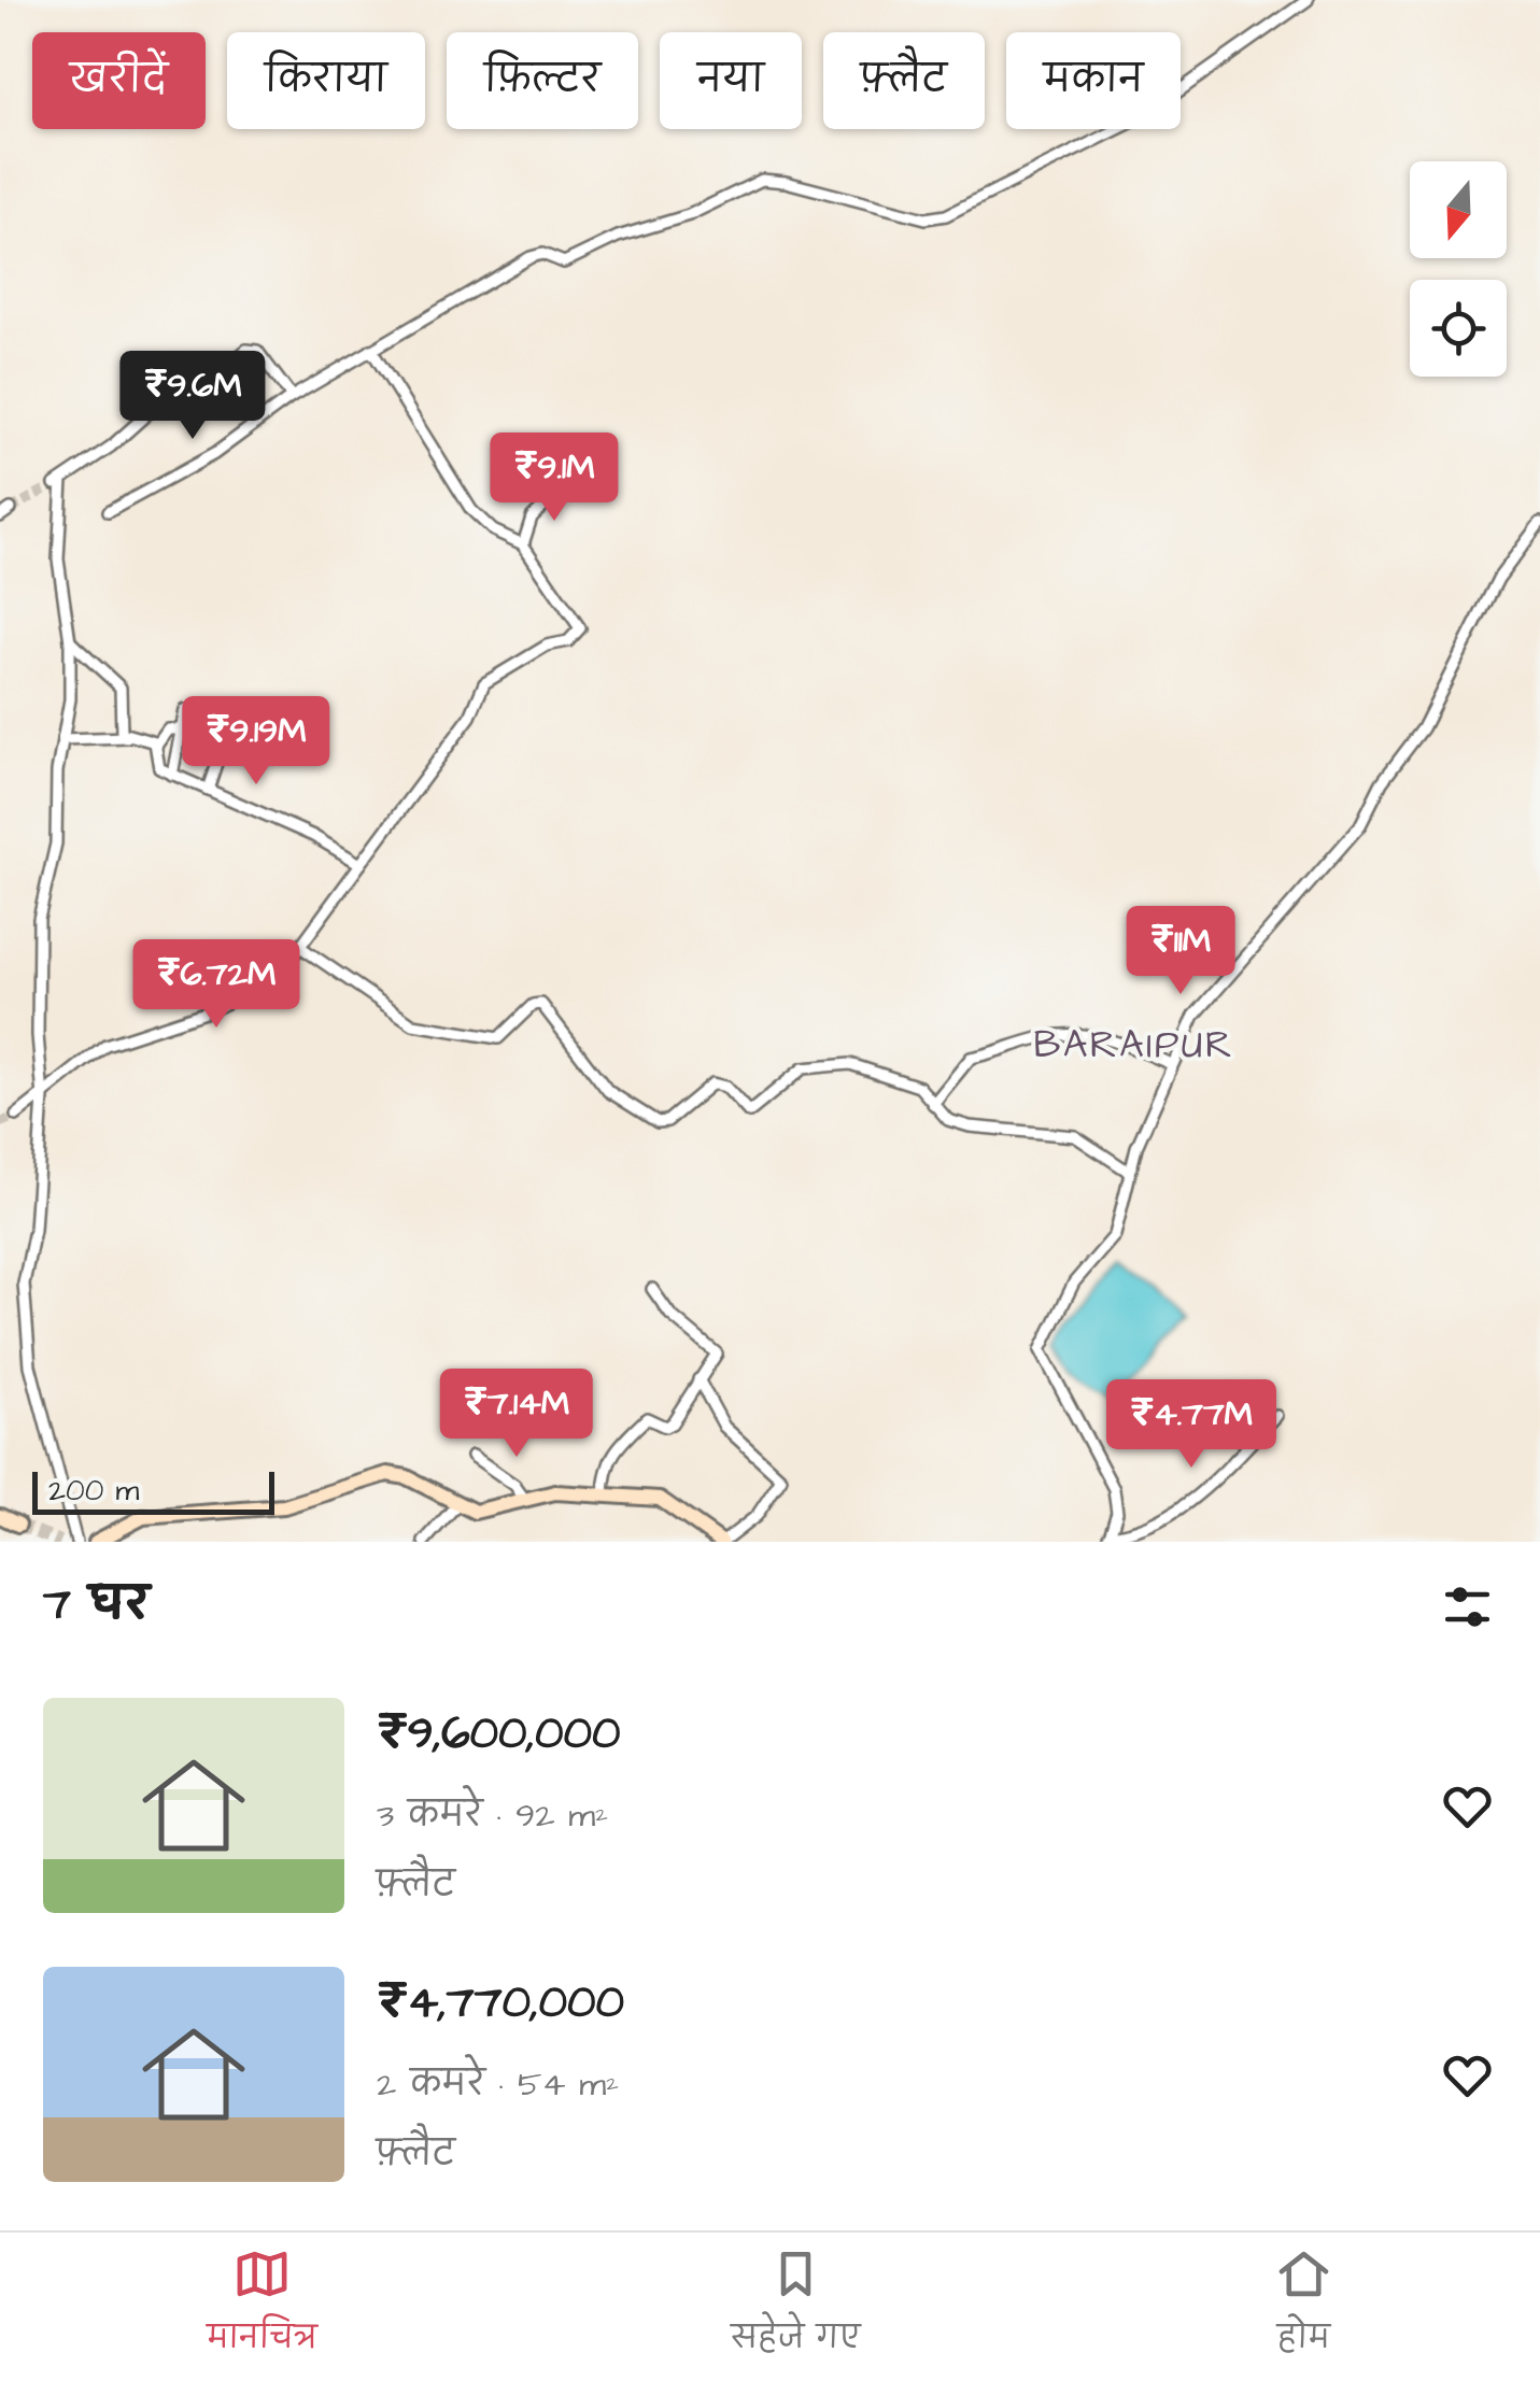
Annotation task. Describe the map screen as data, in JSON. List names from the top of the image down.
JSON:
{
  "districts": ["BARAIPUR"],
  "scale_bar": "200 m",
  "north": "bottom",
  "page": {
    "chip": [
      "खरीदें",
      "किराया",
      "फ़िल्टर",
      "नया",
      "फ़्लैट",
      "मकान"
    ],
    "price": [
      "₹9.6M",
      "₹9.1M",
      "₹9.19M",
      "₹11M",
      "₹6.72M",
      "₹7.14M",
      "₹4.77M"
    ],
    "scale": "200 m",
    "heading": "7 घर",
    "list": [
      {
        "name": "₹9,600,000",
        "note": "3 कमरे · 92 m² · फ़्लैट"
      },
      {
        "name": "₹4,770,000",
        "note": "2 कमरे · 54 m² · फ़्लैट"
      }
    ],
    "tabs": ["मानचित्र", "सहेजे गए", "होम"]
  }
}
